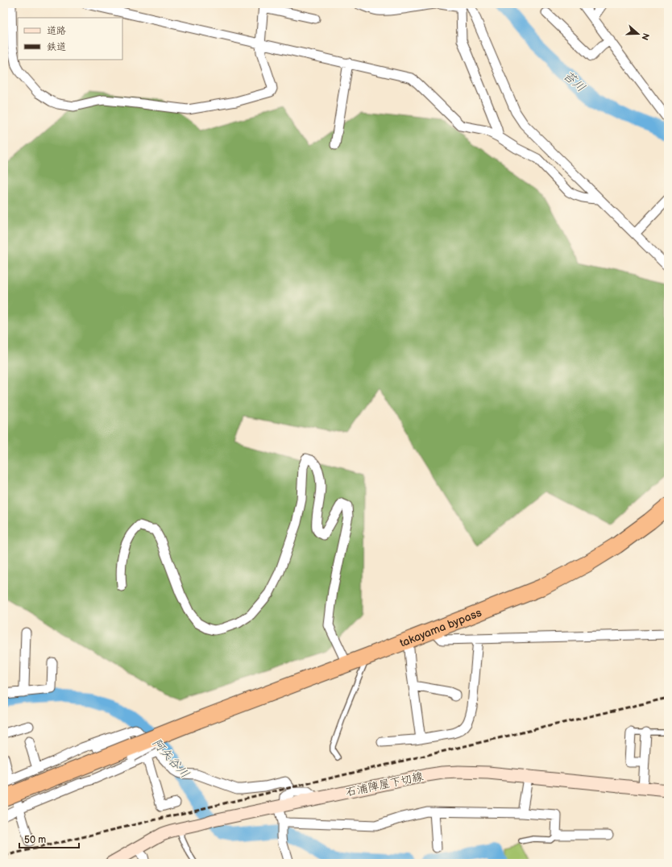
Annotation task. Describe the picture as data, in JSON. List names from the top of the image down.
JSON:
{
  "streets": {
    "highway": ["takayama bypass"],
    "main road": ["石浦陣屋下切線"]
  },
  "water": ["苔川", "阿矢谷川"],
  "legend": ["道路", "鉄道"],
  "scale_bar": "50 m",
  "north": "right"
}
